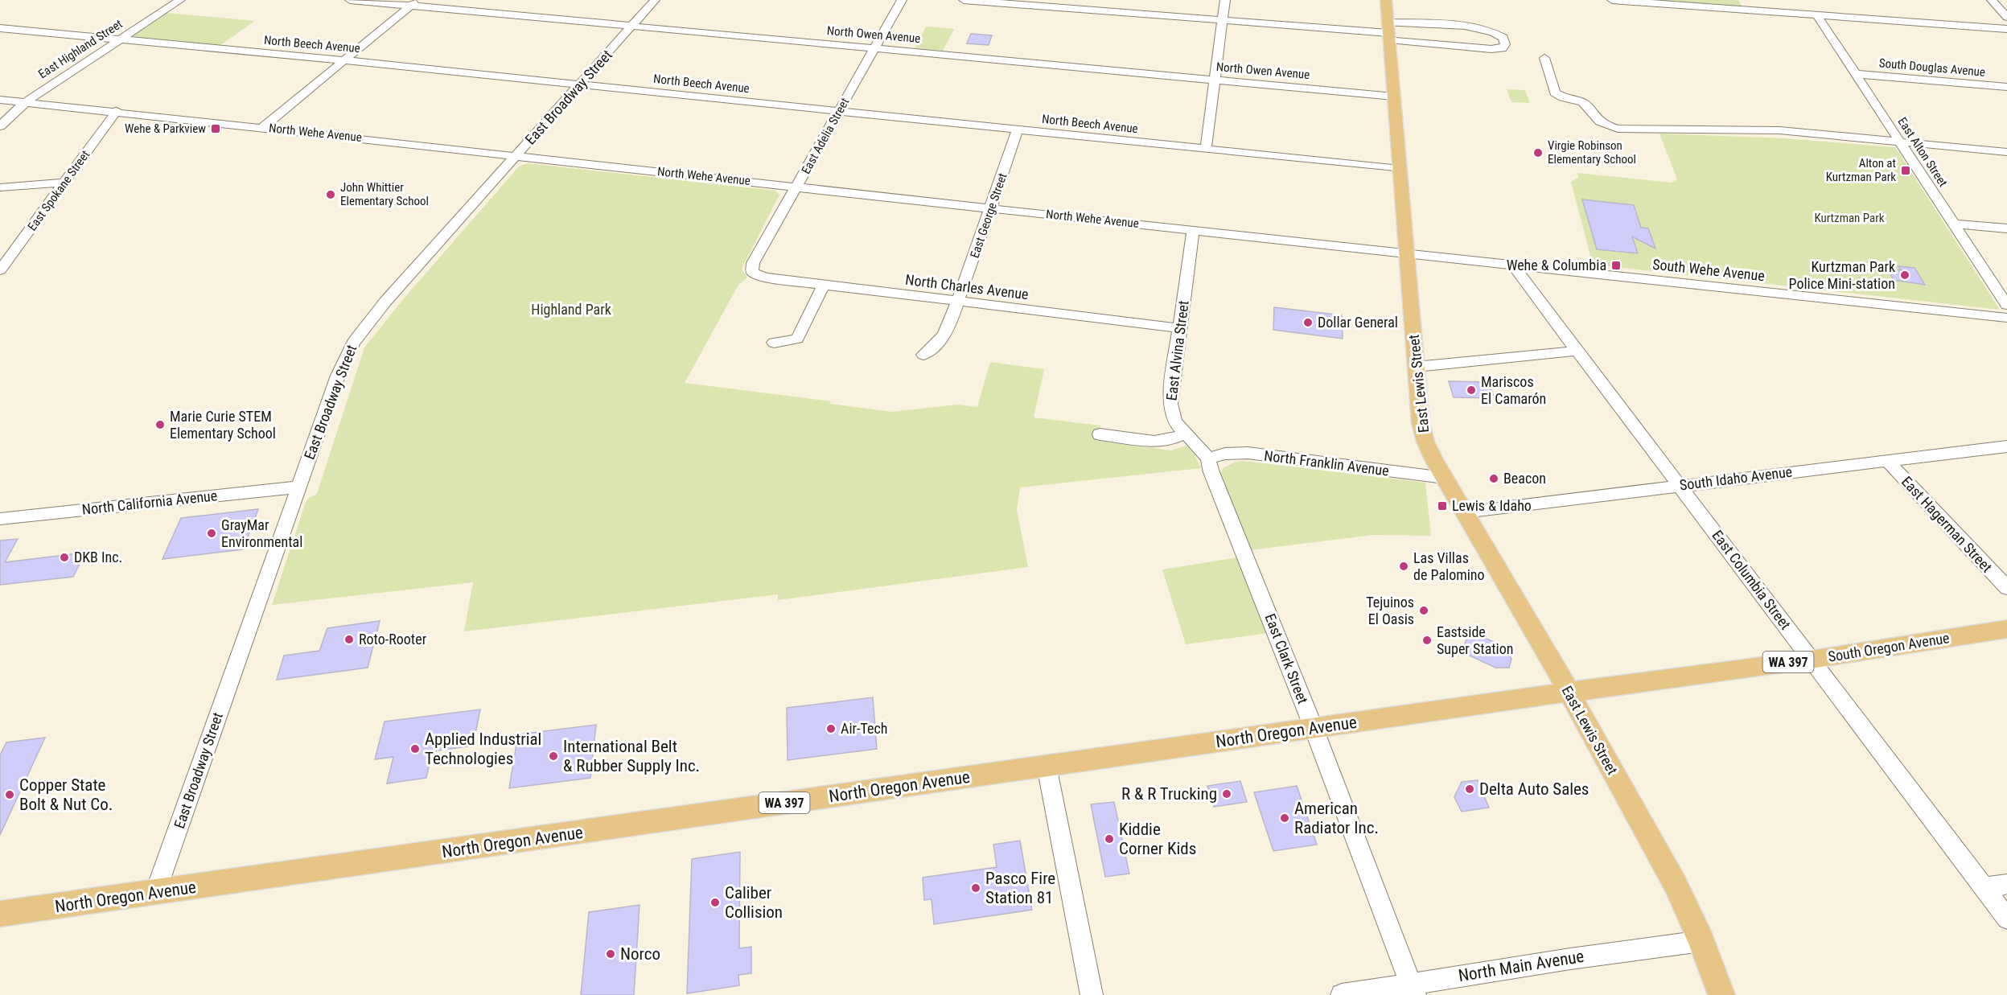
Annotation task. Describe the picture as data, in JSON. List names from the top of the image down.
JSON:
{
  "streets": {
    "main road": [
      "East Lewis Street",
      "South Oregon Avenue",
      "WA 397",
      "North Oregon Avenue"
    ],
    "street": [
      "North Owen Avenue",
      "North Beech Avenue",
      "East Highland Street",
      "South Douglas Avenue",
      "East Broadway Street",
      "North Wehe Avenue",
      "East Adelia Street",
      "East Alton Street",
      "East Spokane Street",
      "East George Street",
      "South Wehe Avenue",
      "North Charles Avenue",
      "East Alvina Street",
      "North Franklin Avenue",
      "South Idaho Avenue",
      "North California Avenue",
      "East Hagerman Street",
      "East Columbia Street",
      "East Clark Street",
      "North Main Avenue"
    ]
  },
  "crossings": [
    ["North Owen Avenue", "East Broadway Street"],
    ["North Owen Avenue", "East Adelia Street"],
    ["North Owen Avenue", "East Lewis Street"],
    ["North Beech Avenue", "East Highland Street"],
    ["North Beech Avenue", "East Broadway Street"],
    ["North Beech Avenue", "East Adelia Street"],
    ["North Beech Avenue", "East George Street"],
    ["North Beech Avenue", "East Lewis Street"],
    ["East Highland Street", "North Wehe Avenue"],
    ["South Douglas Avenue", "East Alton Street"],
    ["East Broadway Street", "North Wehe Avenue"],
    ["East Broadway Street", "North California Avenue"],
    ["East Broadway Street", "North Oregon Avenue"],
    ["North Wehe Avenue", "East Adelia Street"],
    ["North Wehe Avenue", "East Spokane Street"],
    ["North Wehe Avenue", "East George Street"],
    ["North Wehe Avenue", "South Wehe Avenue"],
    ["North Wehe Avenue", "East Alvina Street"],
    ["North Wehe Avenue", "East Lewis Street"],
    ["East Adelia Street", "North Charles Avenue"],
    ["East George Street", "North Charles Avenue"],
    ["South Wehe Avenue", "East Lewis Street"],
    ["South Wehe Avenue", "East Columbia Street"],
    ["North Charles Avenue", "East Alvina Street"],
    ["East Alvina Street", "North Franklin Avenue"],
    ["East Alvina Street", "East Clark Street"],
    ["East Lewis Street", "North Franklin Avenue"],
    ["East Lewis Street", "South Idaho Avenue"],
    ["East Lewis Street", "South Oregon Avenue"],
    ["East Lewis Street", "North Oregon Avenue"],
    ["East Lewis Street", "North Main Avenue"],
    ["North Franklin Avenue", "East Clark Street"],
    ["South Idaho Avenue", "East Hagerman Street"],
    ["South Idaho Avenue", "East Columbia Street"],
    ["East Columbia Street", "South Oregon Avenue"],
    ["South Oregon Avenue", "North Oregon Avenue"],
    ["East Clark Street", "North Oregon Avenue"],
    ["East Clark Street", "North Main Avenue"]
  ],
  "parks": ["Kurtzman Park", "Highland Park"],
  "places": {
    "transit": [
      "Wehe & Parkview",
      "Alton at Kurtzman Park",
      "Wehe & Columbia",
      "Lewis & Idaho"
    ],
    "other": [
      "Virgie Robinson Elementary School",
      "John Whittier Elementary School",
      "Kurtzman Park Police Mini-station",
      "Dollar General",
      "Mariscos El Camarón",
      "Marie Curie STEM Elementary School",
      "Beacon",
      "GrayMar Environmental",
      "DKB Inc.",
      "Las Villas de Palomino",
      "Tejuinos El Oasis",
      "Roto-Rooter",
      "Eastside Super Station",
      "Air-Tech",
      "Applied Industrial Technologies",
      "International Belt & Rubber Supply Inc.",
      "Delta Auto Sales",
      "R & R Trucking",
      "Copper State Bolt & Nut Co.",
      "American Radiator Inc.",
      "Kiddie Corner Kids",
      "Pasco Fire Station 81",
      "Caliber Collision",
      "Norco"
    ]
  }
}
